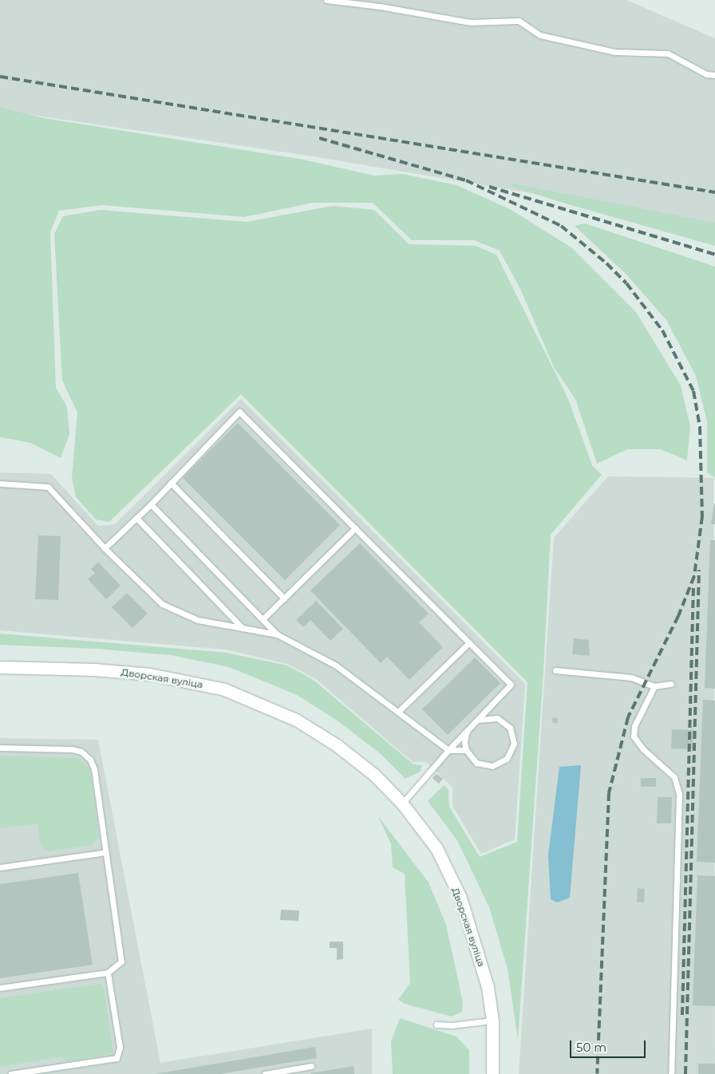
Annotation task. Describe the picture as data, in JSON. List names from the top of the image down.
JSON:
{
  "streets": {
    "street": ["Дворская вуліца"]
  },
  "scale_bar": "50 m"
}
